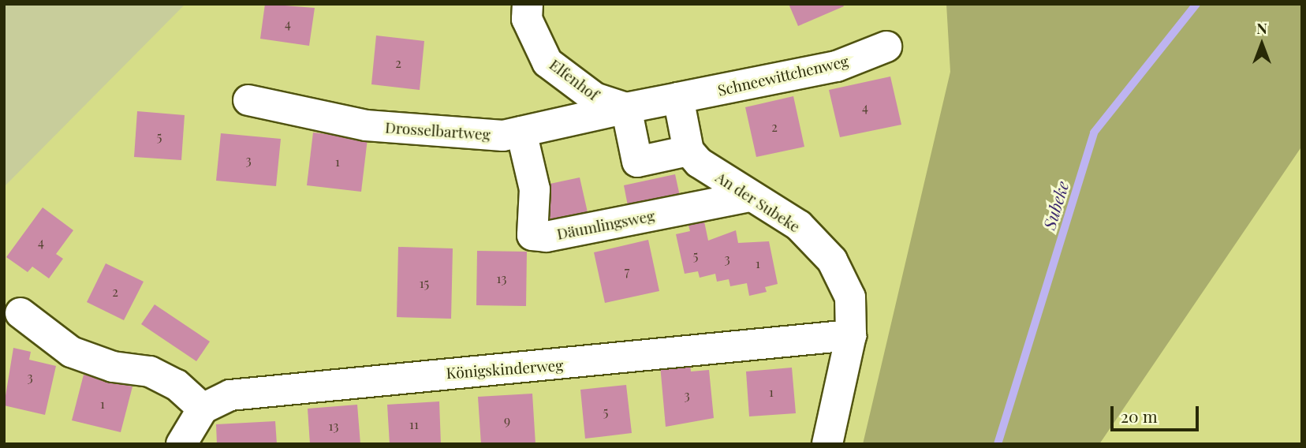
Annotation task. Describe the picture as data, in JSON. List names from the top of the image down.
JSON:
{
  "streets": {
    "street": [
      "Schneewittchenweg",
      "Elfenhof",
      "Drosselbartweg",
      "An der Subeke",
      "Däumlingsweg",
      "Königskinderweg"
    ]
  },
  "crossings": [
    ["Elfenhof", "Drosselbartweg"],
    ["Drosselbartweg", "Däumlingsweg"],
    ["An der Subeke", "Däumlingsweg"],
    ["An der Subeke", "Königskinderweg"]
  ],
  "water": ["Subeke"],
  "house_numbers": [
    "4",
    "2",
    "4",
    "2",
    "5",
    "3",
    "1",
    "4",
    "5",
    "3",
    "1",
    "7",
    "13",
    "15",
    "2",
    "3",
    "1",
    "3",
    "1",
    "5",
    "9",
    "11",
    "13"
  ],
  "scale_bar": "20 m",
  "north": "top"
}
